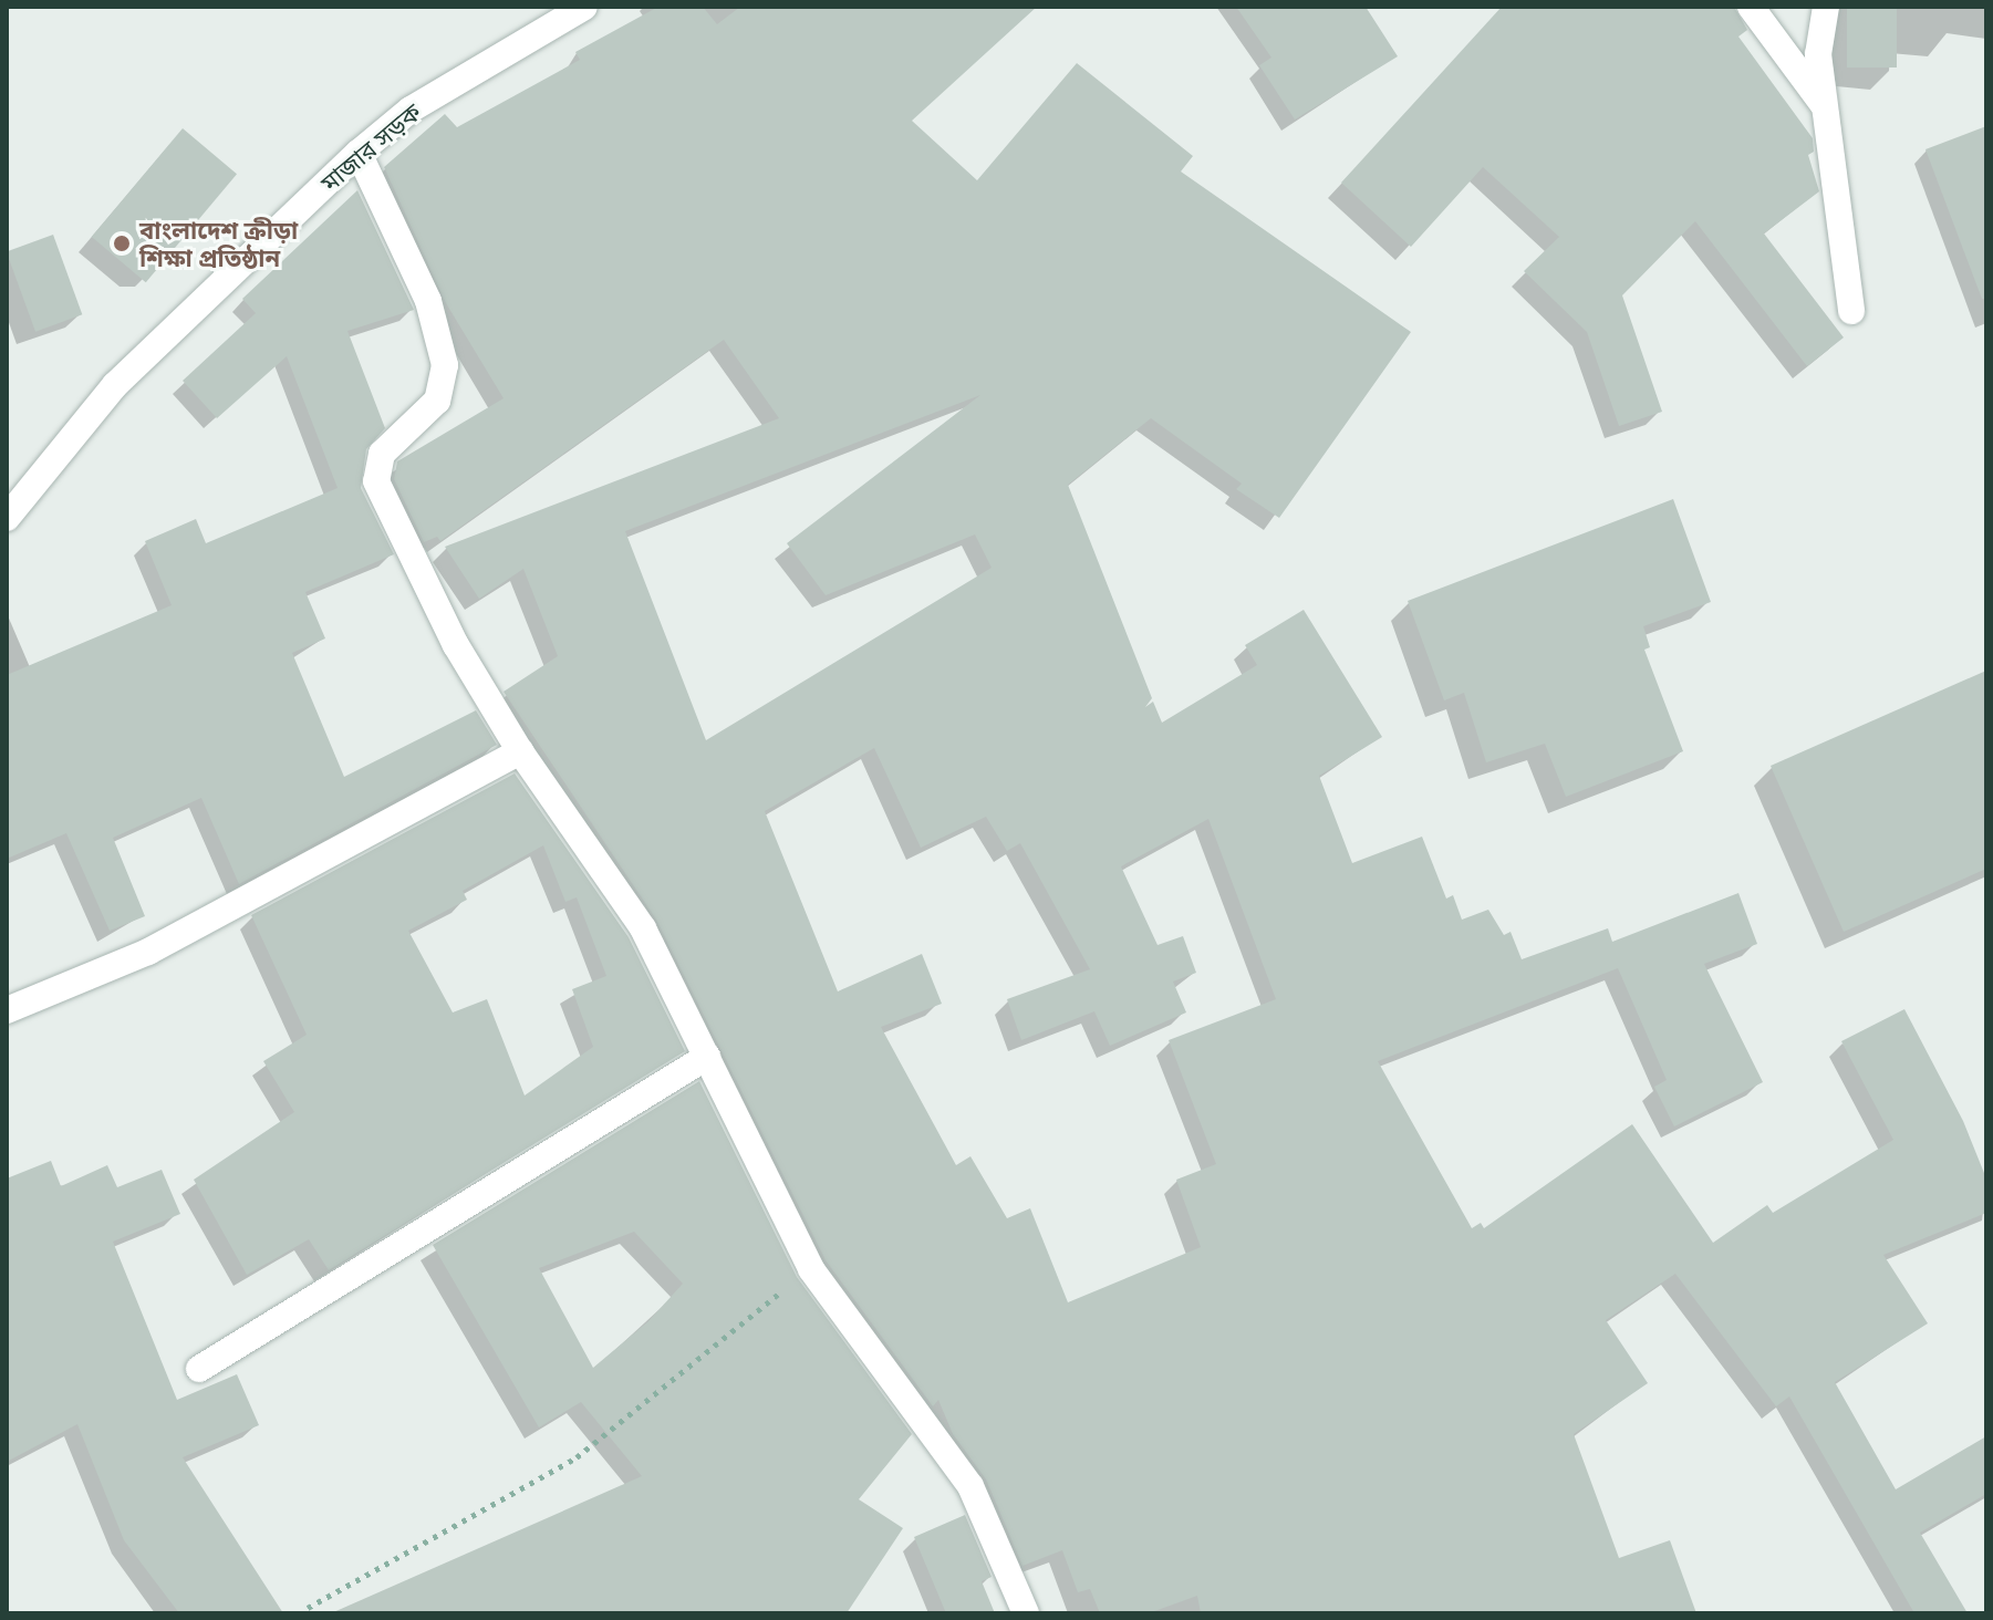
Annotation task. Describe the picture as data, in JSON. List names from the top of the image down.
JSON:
{
  "streets": {
    "street": ["মাজার সড়ক"]
  },
  "places": ["বাংলাদেশ ক্রীড়া শিক্ষা প্রতিষ্ঠান"]
}
